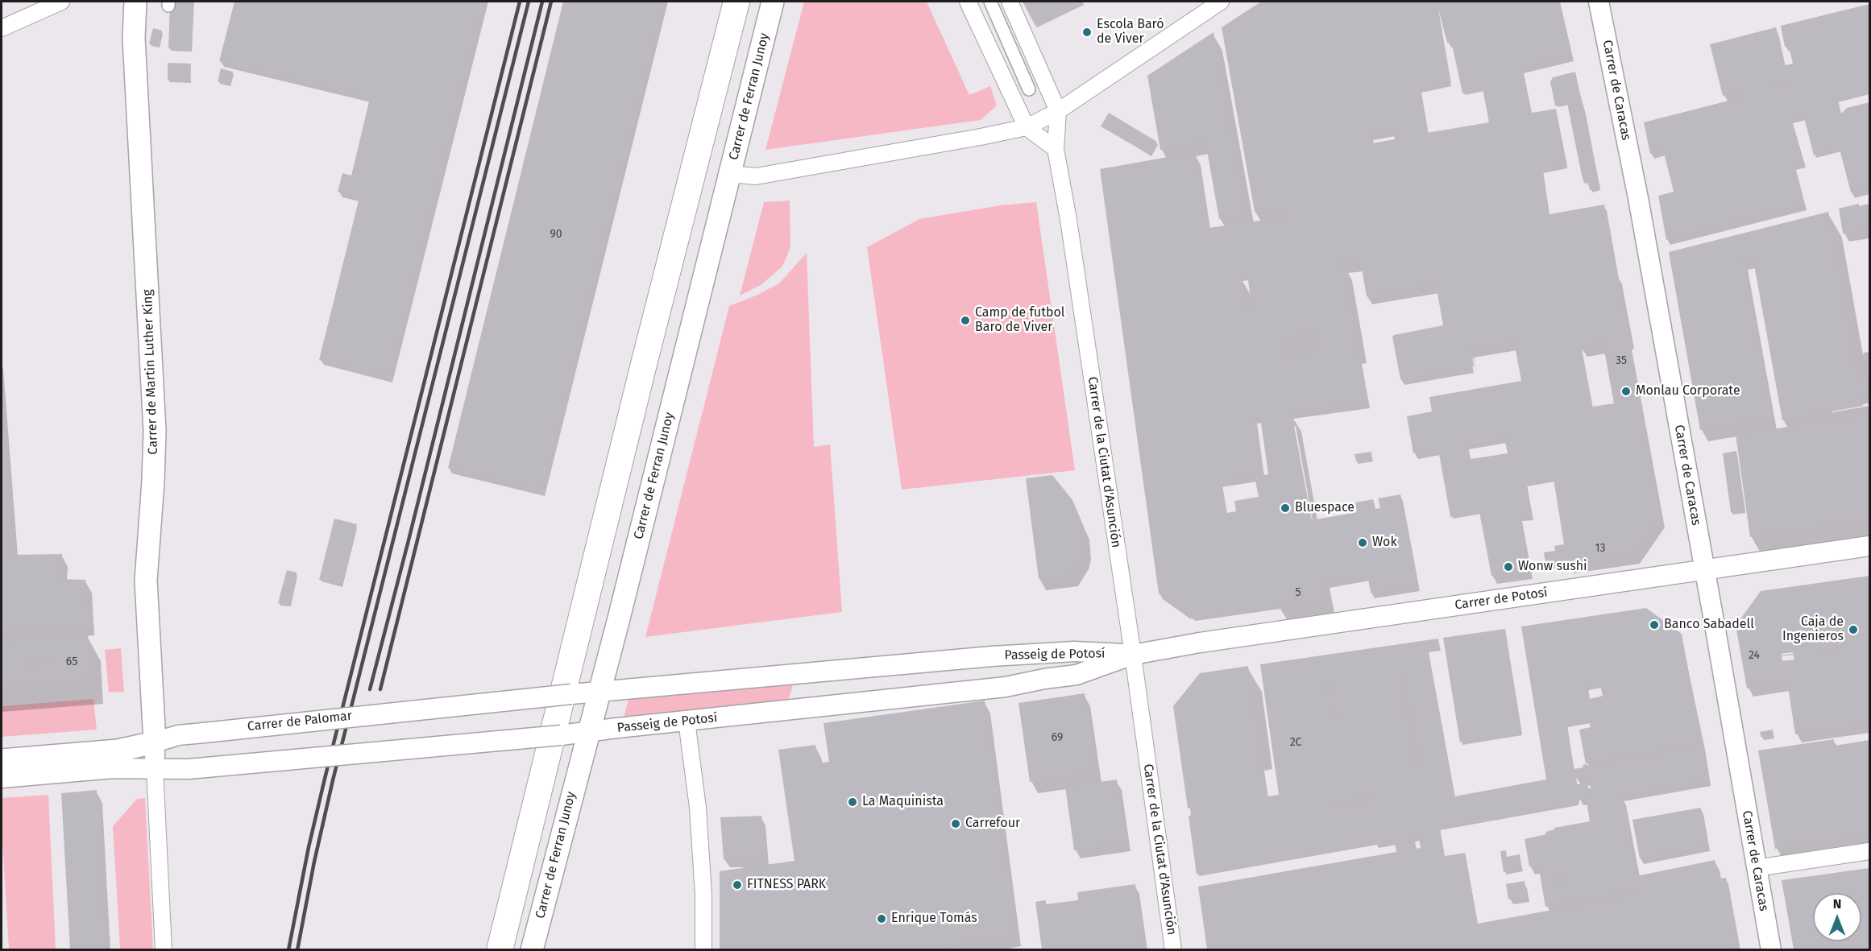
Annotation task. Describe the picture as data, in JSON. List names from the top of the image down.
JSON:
{
  "streets": {
    "main road": ["Carrer de Ferran Junoy", "Carrer de Martin Luther King", "Carrer de Palomar"],
    "street": [
      "Carrer de Caracas",
      "Carrer de la Ciutat d'Asunción",
      "Carrer de Potosí",
      "Passeig de Potosí"
    ]
  },
  "crossings": [
    ["Carrer de Caracas", "Carrer de Potosí"],
    ["Carrer de Ferran Junoy", "Passeig de Potosí"],
    ["Carrer de Ferran Junoy", "Carrer de Palomar"],
    ["Carrer de Martin Luther King", "Carrer de Palomar"],
    ["Carrer de la Ciutat d'Asunción", "Carrer de Potosí"],
    ["Carrer de la Ciutat d'Asunción", "Passeig de Potosí"],
    ["Carrer de Potosí", "Passeig de Potosí"],
    ["Passeig de Potosí", "Carrer de Palomar"]
  ],
  "places": [
    "Escola Baró de Viver",
    "Camp de futbol Baro de Viver",
    "Monlau Corporate",
    "Bluespace",
    "Wok",
    "Wonw sushi",
    "Banco Sabadell",
    "Caja de Ingenieros",
    "La Maquinista",
    "Carrefour",
    "FITNESS PARK",
    "Enrique Tomás"
  ],
  "house_numbers": [
    "90",
    "35",
    "13",
    "5",
    "24",
    "65",
    "69",
    "2C"
  ],
  "north": "top"
}
